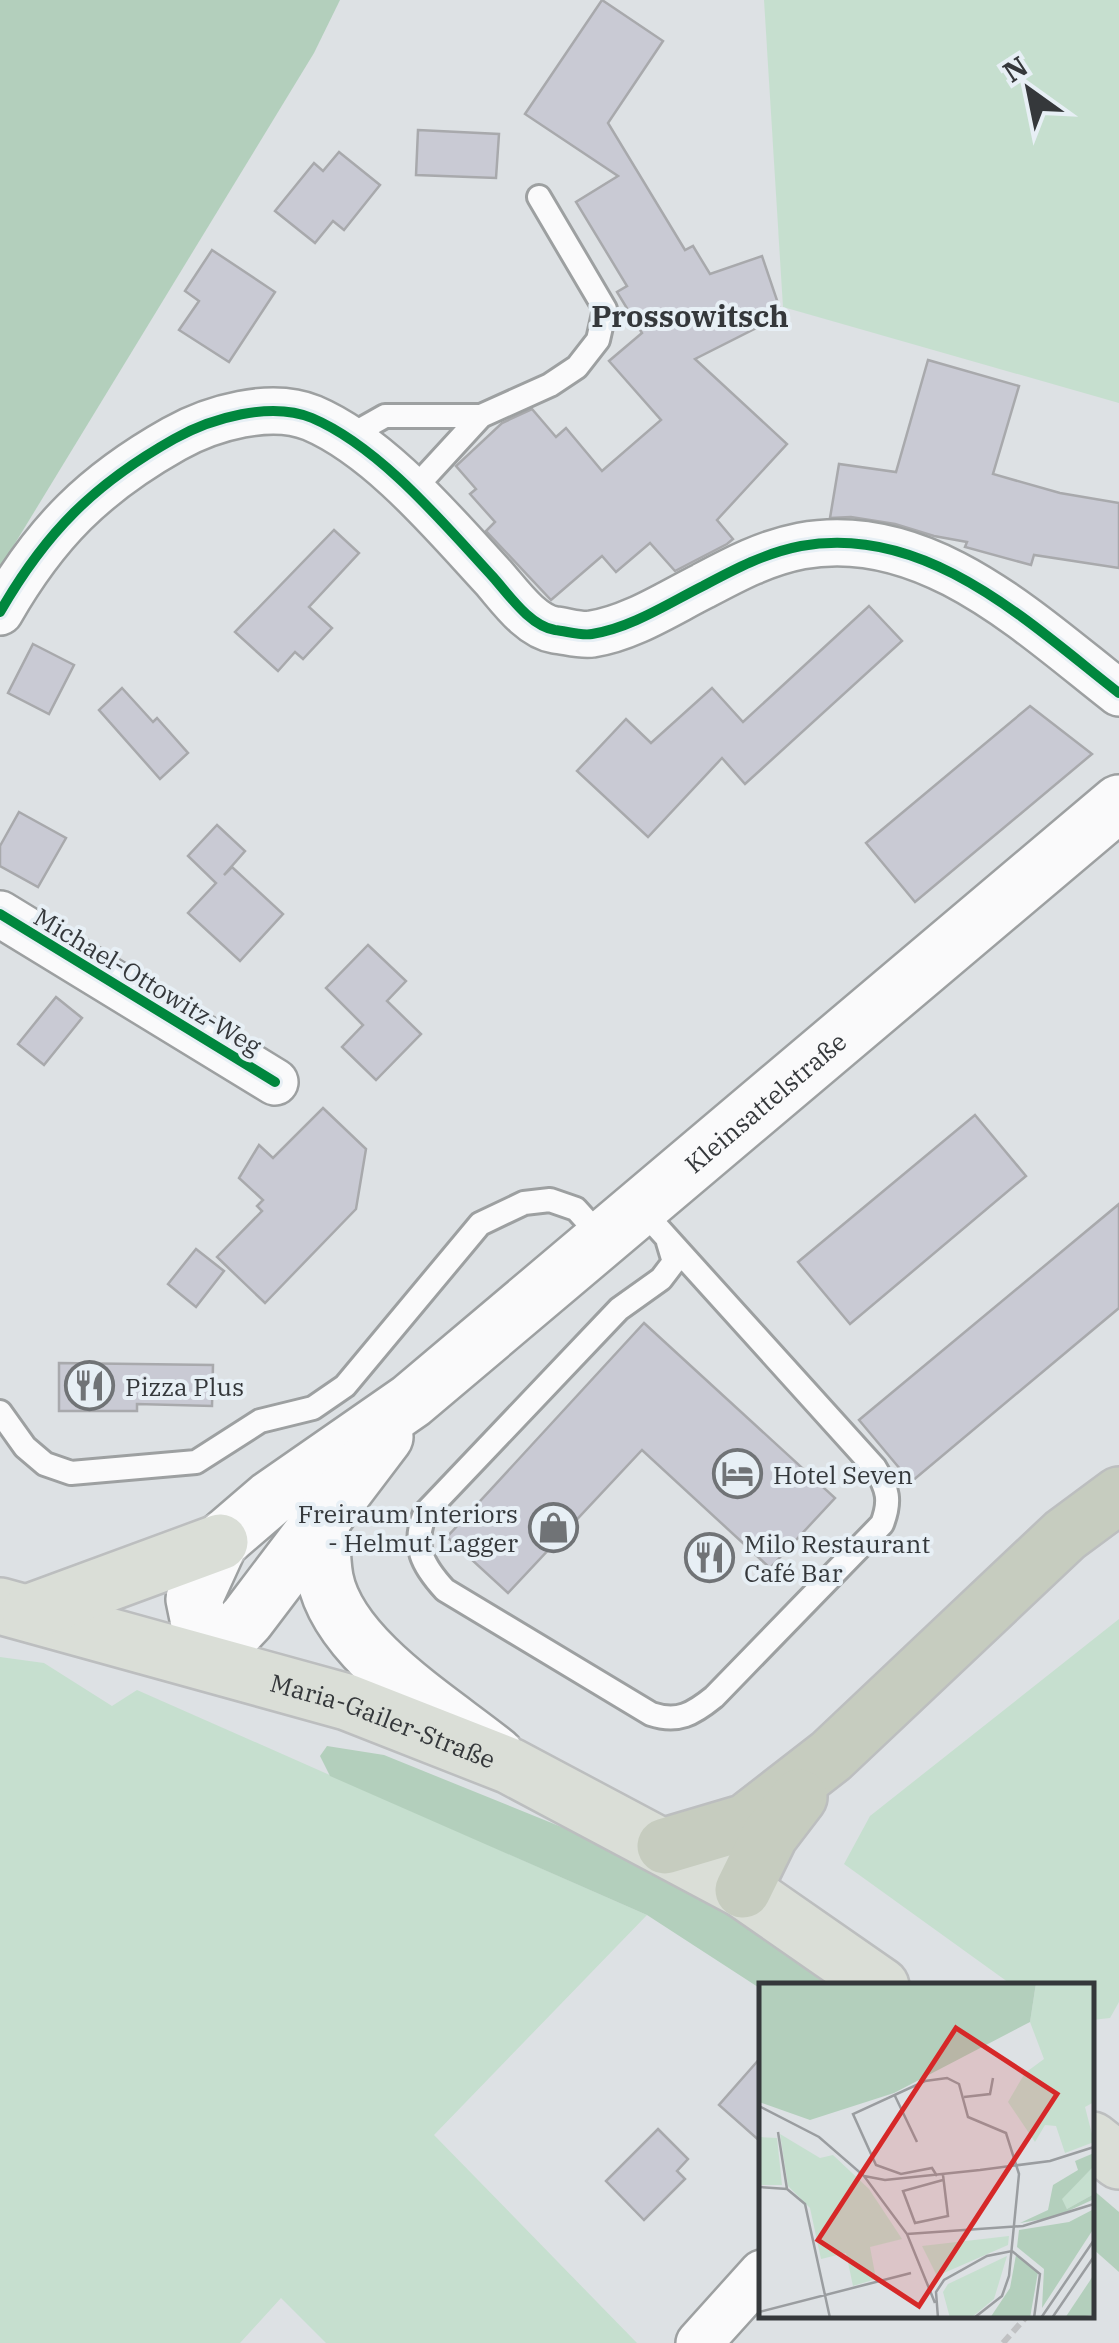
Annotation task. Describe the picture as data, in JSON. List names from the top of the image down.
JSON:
{
  "streets": {
    "main road": ["Kleinsattelstraße", "Maria-Gailer-Straße"],
    "street": ["Michael-Ottowitz-Weg"]
  },
  "crossings": [
    ["Kleinsattelstraße", "Maria-Gailer-Straße"]
  ],
  "districts": ["Prossowitsch"],
  "places": {
    "restaurant": ["Pizza Plus", "Milo Restaurant Café Bar"],
    "hotel": ["Hotel Seven"],
    "shop": ["Freiraum Interiors - Helmut Lagger"]
  },
  "north": "top left"
}
